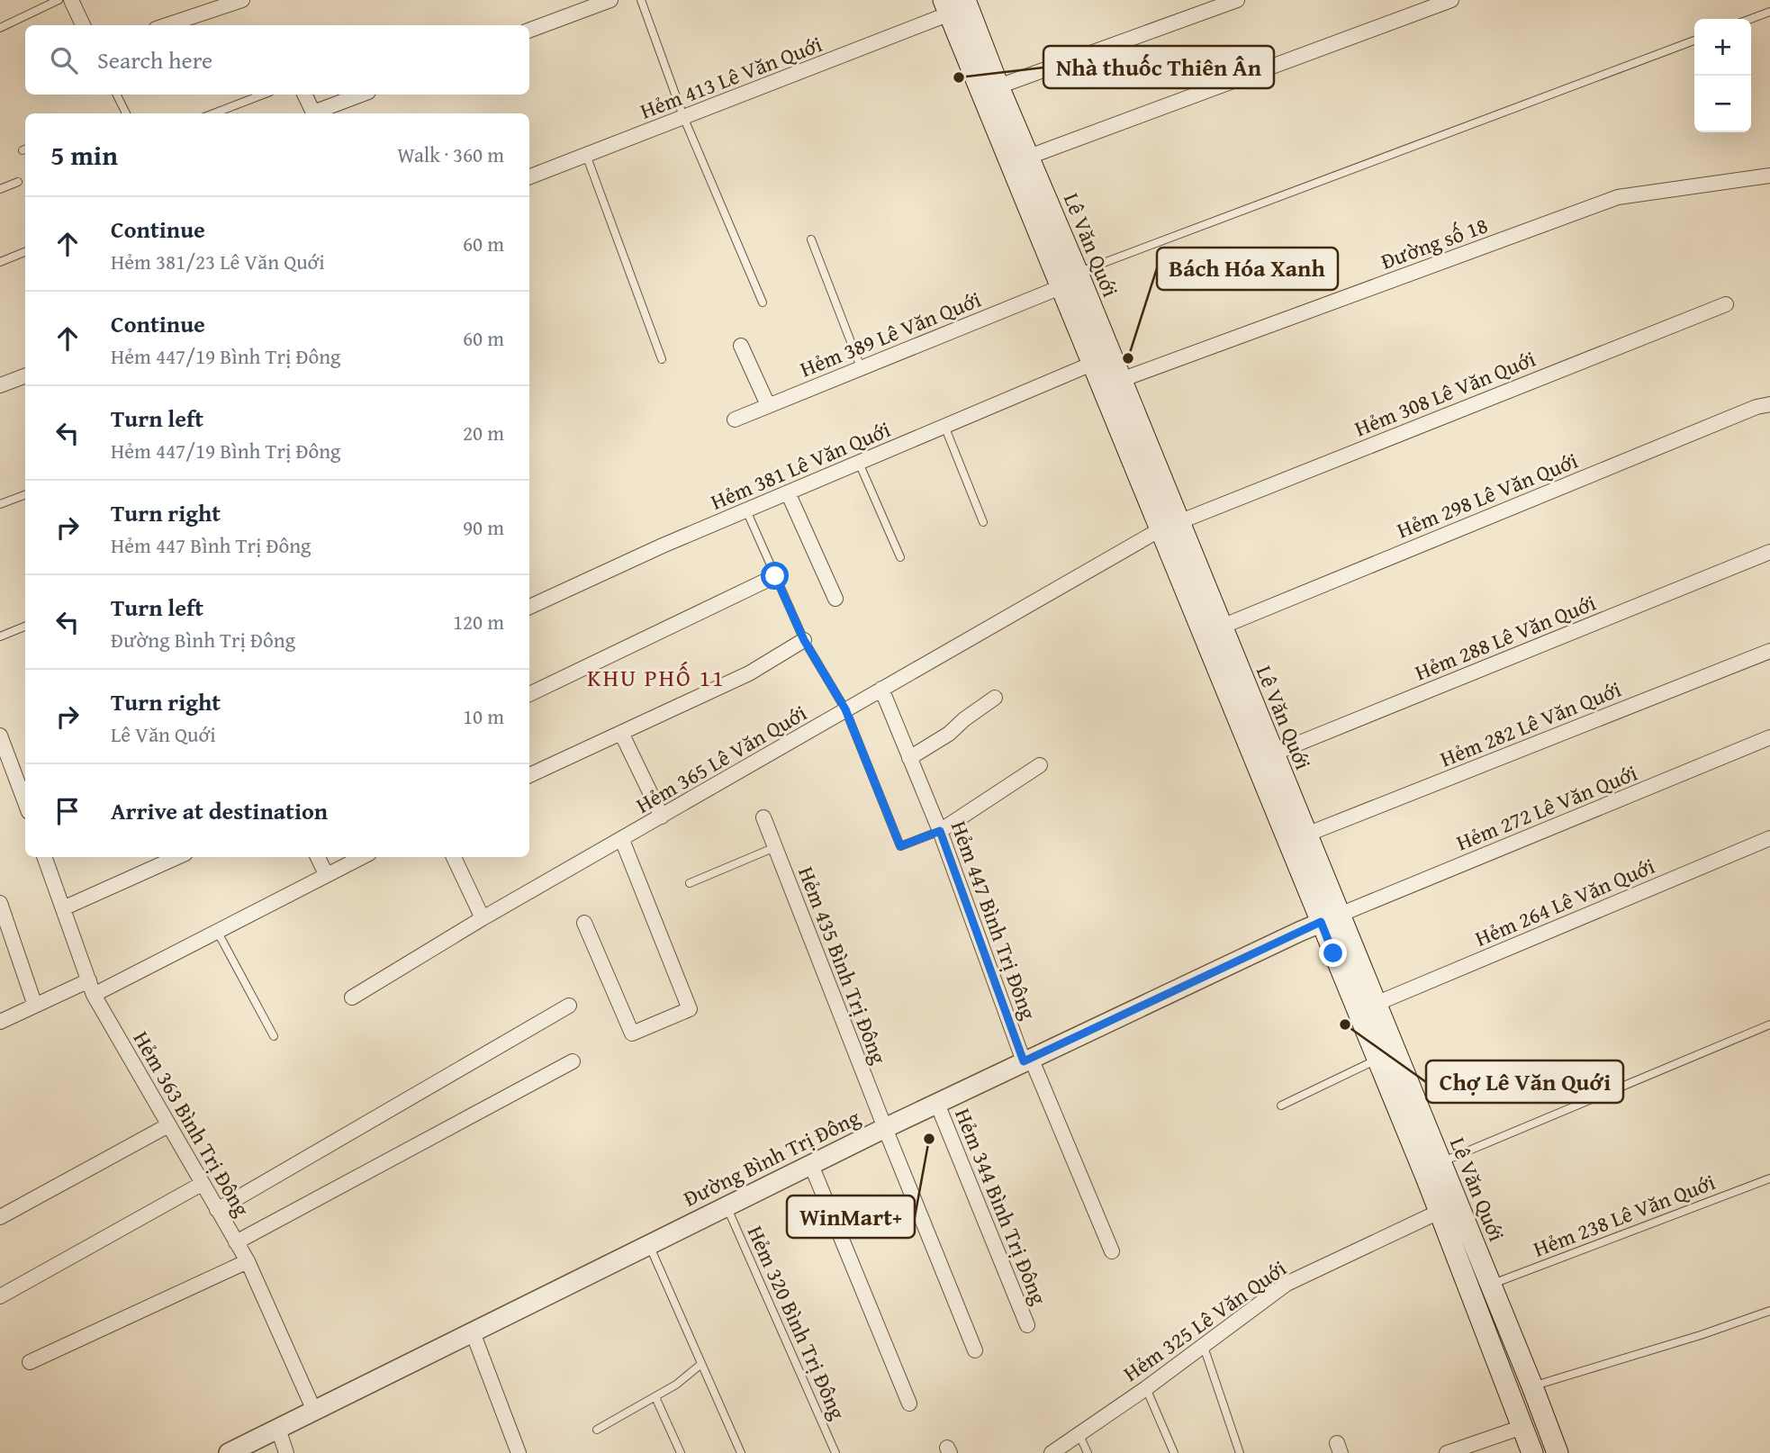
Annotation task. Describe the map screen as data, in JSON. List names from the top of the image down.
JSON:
{
  "streets": {
    "main road": ["Lê Văn Quới"],
    "street": [
      "Hẻm 413 Lê Văn Quới",
      "Đường số 18",
      "Hẻm 389 Lê Văn Quới",
      "Hẻm 308 Lê Văn Quới",
      "Hẻm 381 Lê Văn Quới",
      "Hẻm 298 Lê Văn Quới",
      "Hẻm 288 Lê Văn Quới",
      "Hẻm 282 Lê Văn Quới",
      "Hẻm 365 Lê Văn Quới",
      "Hẻm 272 Lê Văn Quới",
      "Hẻm 264 Lê Văn Quới",
      "Hẻm 447 Bình Trị Đông",
      "Hẻm 435 Bình Trị Đông",
      "Hẻm 363 Bình Trị Đông",
      "Đường Bình Trị Đông",
      "Hẻm 344 Bình Trị Đông",
      "Hẻm 325 Lê Văn Quới"
    ],
    "lane": ["Hẻm 238 Lê Văn Quới", "Hẻm 320 Bình Trị Đông"]
  },
  "crossings": [
    ["Hẻm 413 Lê Văn Quới", "Lê Văn Quới"],
    ["Đường số 18", "Lê Văn Quới"],
    ["Lê Văn Quới", "Hẻm 389 Lê Văn Quới"],
    ["Lê Văn Quới", "Hẻm 308 Lê Văn Quới"],
    ["Lê Văn Quới", "Hẻm 381 Lê Văn Quới"],
    ["Lê Văn Quới", "Hẻm 298 Lê Văn Quới"],
    ["Lê Văn Quới", "Hẻm 288 Lê Văn Quới"],
    ["Lê Văn Quới", "Hẻm 282 Lê Văn Quới"],
    ["Lê Văn Quới", "Hẻm 365 Lê Văn Quới"],
    ["Lê Văn Quới", "Hẻm 272 Lê Văn Quới"],
    ["Lê Văn Quới", "Hẻm 264 Lê Văn Quới"],
    ["Lê Văn Quới", "Đường Bình Trị Đông"],
    ["Lê Văn Quới", "Hẻm 238 Lê Văn Quới"],
    ["Lê Văn Quới", "Hẻm 325 Lê Văn Quới"],
    ["Hẻm 308 Lê Văn Quới", "Hẻm 365 Lê Văn Quới"],
    ["Hẻm 365 Lê Văn Quới", "Hẻm 447 Bình Trị Đông"],
    ["Hẻm 272 Lê Văn Quới", "Đường Bình Trị Đông"],
    ["Hẻm 447 Bình Trị Đông", "Đường Bình Trị Đông"],
    ["Hẻm 435 Bình Trị Đông", "Đường Bình Trị Đông"],
    ["Hẻm 363 Bình Trị Đông", "Đường Bình Trị Đông"],
    ["Đường Bình Trị Đông", "Hẻm 344 Bình Trị Đông"],
    ["Đường Bình Trị Đông", "Hẻm 320 Bình Trị Đông"]
  ],
  "districts": ["KHU PHỐ 11"],
  "places": [
    "Nhà thuốc Thiên Ân",
    "Bách Hóa Xanh",
    "Chợ Lê Văn Quới",
    "WinMart+"
  ],
  "page": {
    "map_buttons": ["+", "−"],
    "search": "Search here",
    "heading": ["5 min", "Walk · 360 m"],
    "list": [
      ["Continue", "Hẻm 381/23 Lê Văn Quới", "60 m"],
      ["Continue", "Hẻm 447/19 Bình Trị Đông", "60 m"],
      ["Turn left", "Hẻm 447/19 Bình Trị Đông", "20 m"],
      ["Turn right", "Hẻm 447 Bình Trị Đông", "90 m"],
      ["Turn left", "Đường Bình Trị Đông", "120 m"],
      ["Turn right", "Lê Văn Quới", "10 m"],
      "Arrive at destination"
    ]
  }
}
